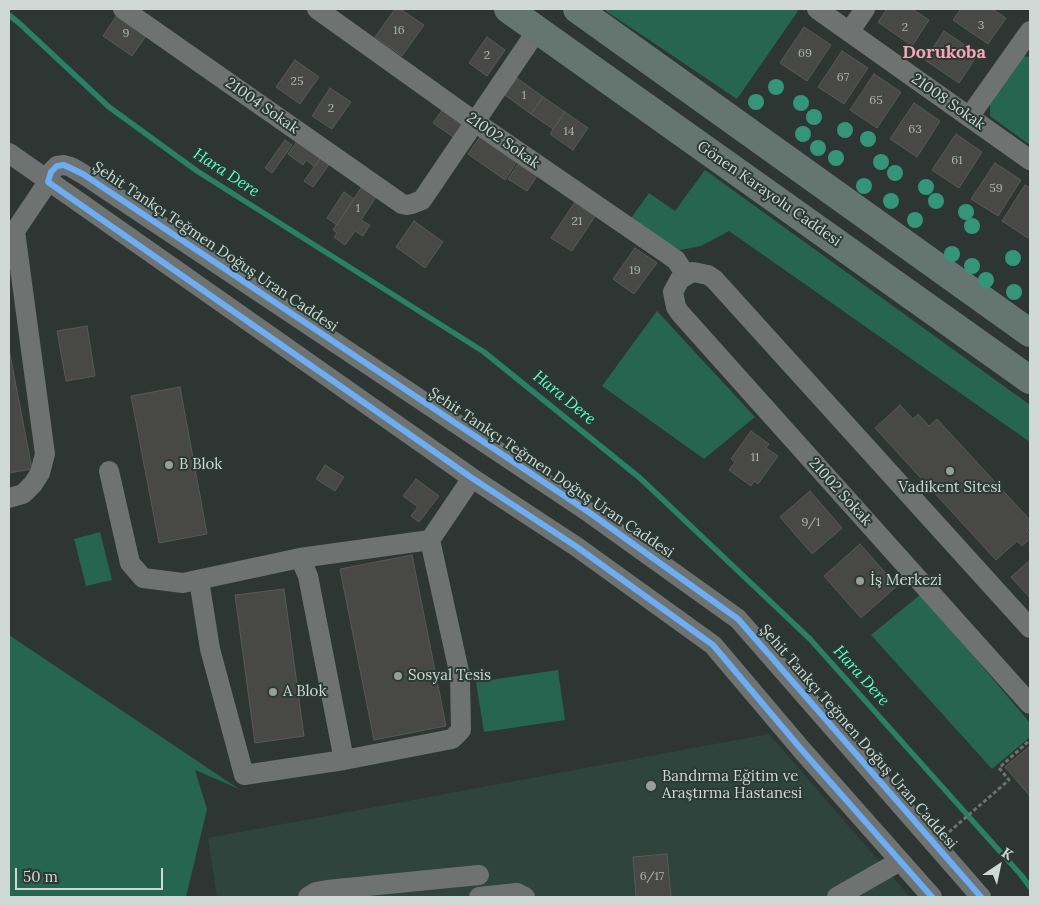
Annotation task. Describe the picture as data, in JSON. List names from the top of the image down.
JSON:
{
  "streets": {
    "highway": ["Gönen Karayolu Caddesi"],
    "street": [
      "21008 Sokak",
      "21004 Sokak",
      "21002 Sokak",
      "Şehit Tankçı Teğmen Doğuş Uran Caddesi"
    ]
  },
  "crossings": [
    ["21004 Sokak", "21002 Sokak"]
  ],
  "districts": ["Dorukoba"],
  "water": ["Hara Dere"],
  "places": [
    "B Blok",
    "Vadikent Sitesi",
    "İş Merkezi",
    "Sosyal Tesis",
    "A Blok",
    "Bandırma Eğitim ve Araştırma Hastanesi"
  ],
  "house_numbers": [
    "3",
    "2",
    "16",
    "9",
    "69",
    "2",
    "67",
    "25",
    "1",
    "65",
    "2",
    "63",
    "14",
    "61",
    "59",
    "1",
    "21",
    "19",
    "11",
    "9/1",
    "6/17"
  ],
  "scale_bar": "50 m",
  "north": "top right"
}
